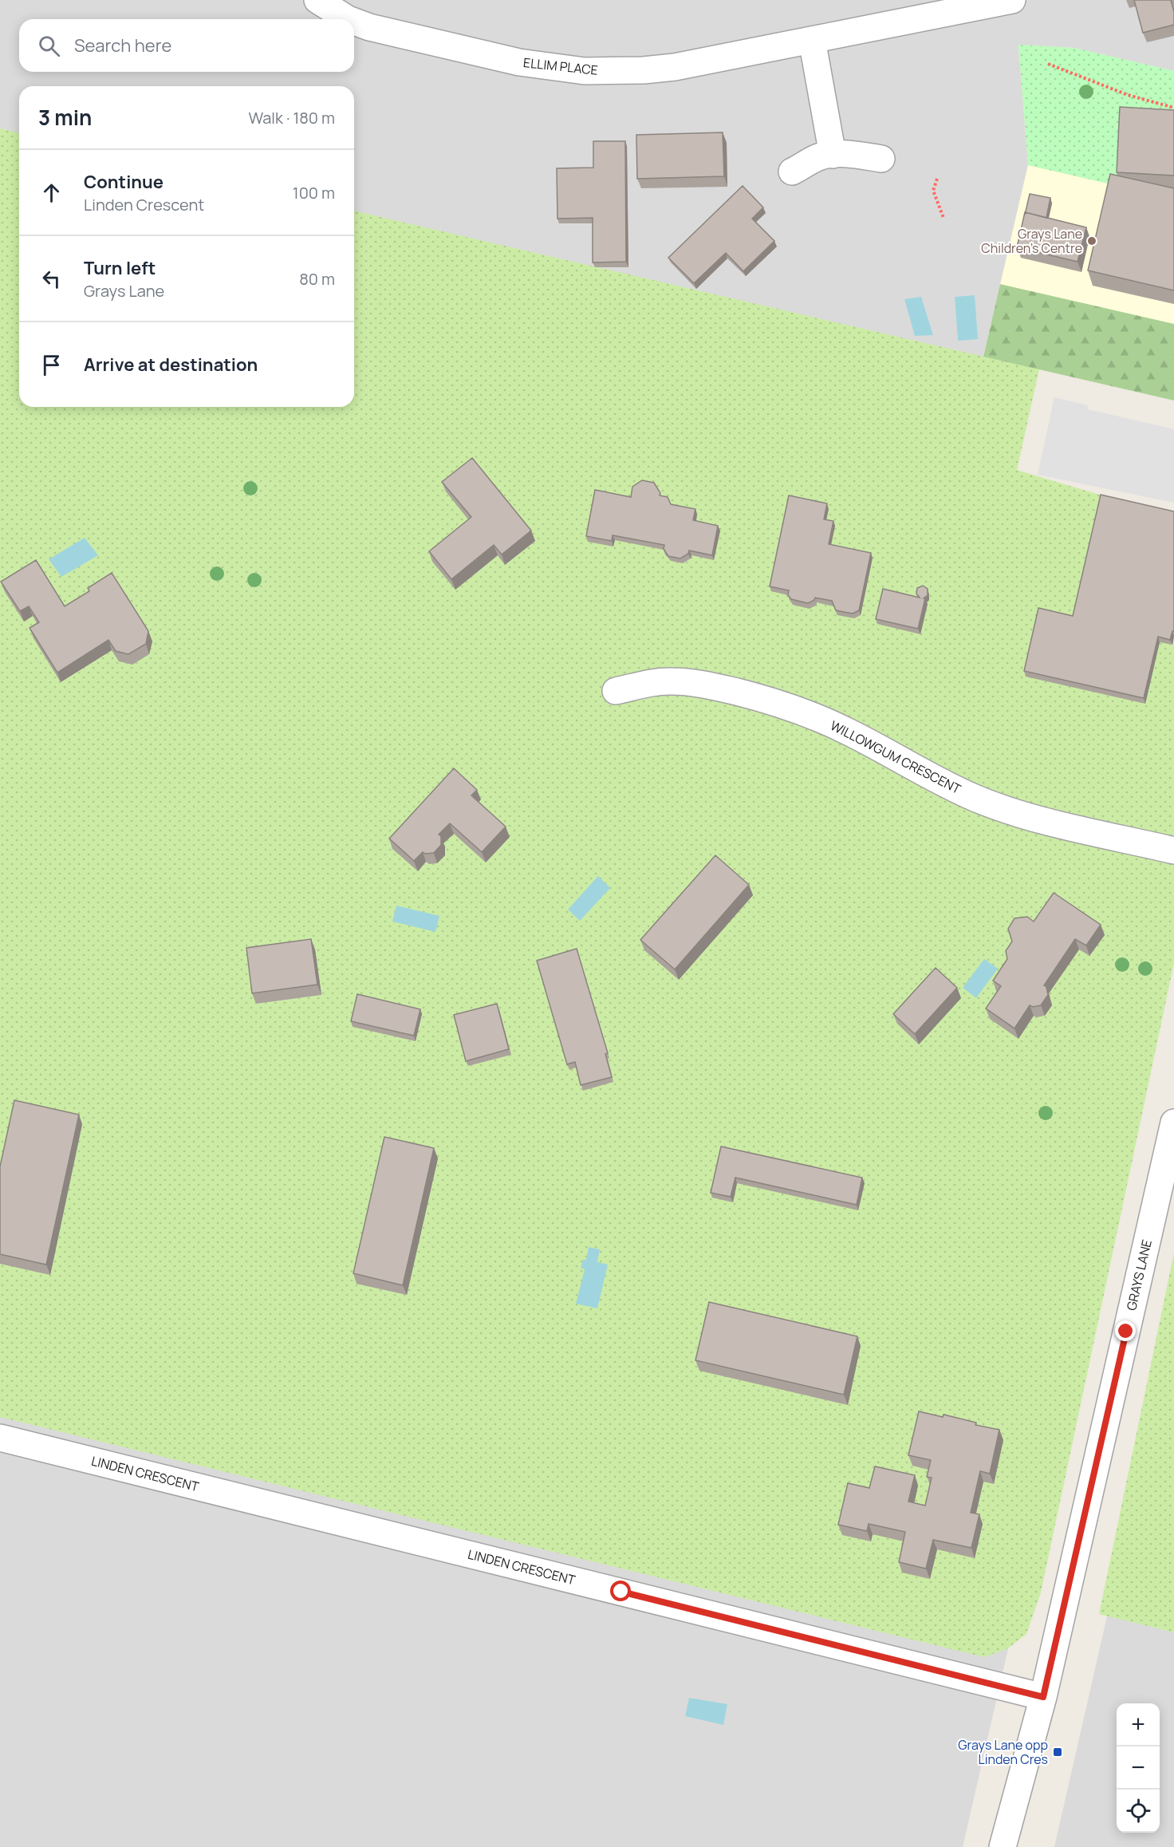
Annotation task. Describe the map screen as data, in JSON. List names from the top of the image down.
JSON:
{
  "streets": {
    "street": [
      "ELLIM PLACE",
      "WILLOWGUM CRESCENT",
      "GRAYS LANE",
      "LINDEN CRESCENT"
    ]
  },
  "crossings": [
    ["GRAYS LANE", "LINDEN CRESCENT"]
  ],
  "places": {
    "other": ["Grays Lane Children's Centre"],
    "transit": ["Grays Lane opp Linden Cres"]
  },
  "page": {
    "search": "Search here",
    "heading": ["3 min", "Walk · 180 m"],
    "list": [
      ["Continue", "Linden Crescent", "100 m"],
      ["Turn left", "Grays Lane", "80 m"],
      "Arrive at destination"
    ],
    "map_buttons": ["+", "−"]
  }
}
